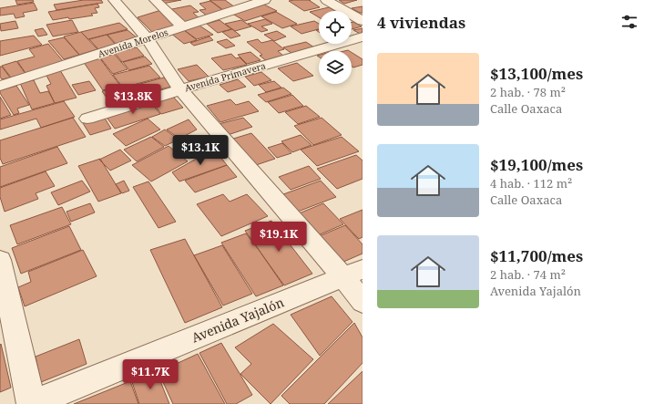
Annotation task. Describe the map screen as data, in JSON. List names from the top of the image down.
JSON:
{
  "streets": {
    "street": ["Avenida Morelos", "Avenida Primavera", "Avenida Yajalón"]
  },
  "page": {
    "heading": "4 viviendas",
    "list": [
      {
        "name": "$13,100/mes",
        "note": "2 hab. · 78 m² · Calle Oaxaca"
      },
      {
        "name": "$19,100/mes",
        "note": "4 hab. · 112 m² · Calle Oaxaca"
      },
      {
        "name": "$11,700/mes",
        "note": "2 hab. · 74 m² · Avenida Yajalón"
      }
    ],
    "price": [
      "$13.8K",
      "$13.1K",
      "$19.1K",
      "$11.7K"
    ]
  }
}
